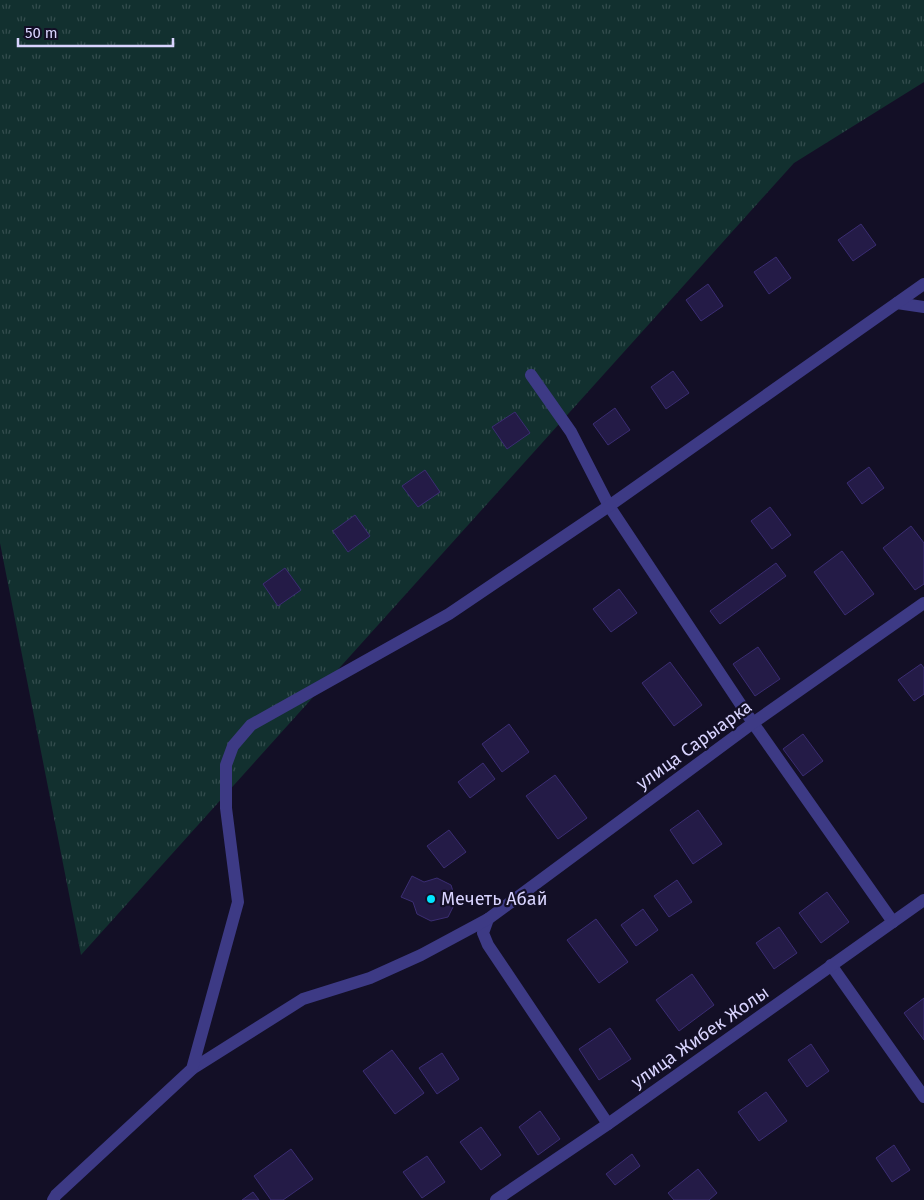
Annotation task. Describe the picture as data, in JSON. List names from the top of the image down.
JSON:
{
  "streets": {
    "street": ["улица Сарыарка", "улица Жибек Жолы"]
  },
  "places": ["Мечеть Абай"],
  "scale_bar": "50 m"
}
